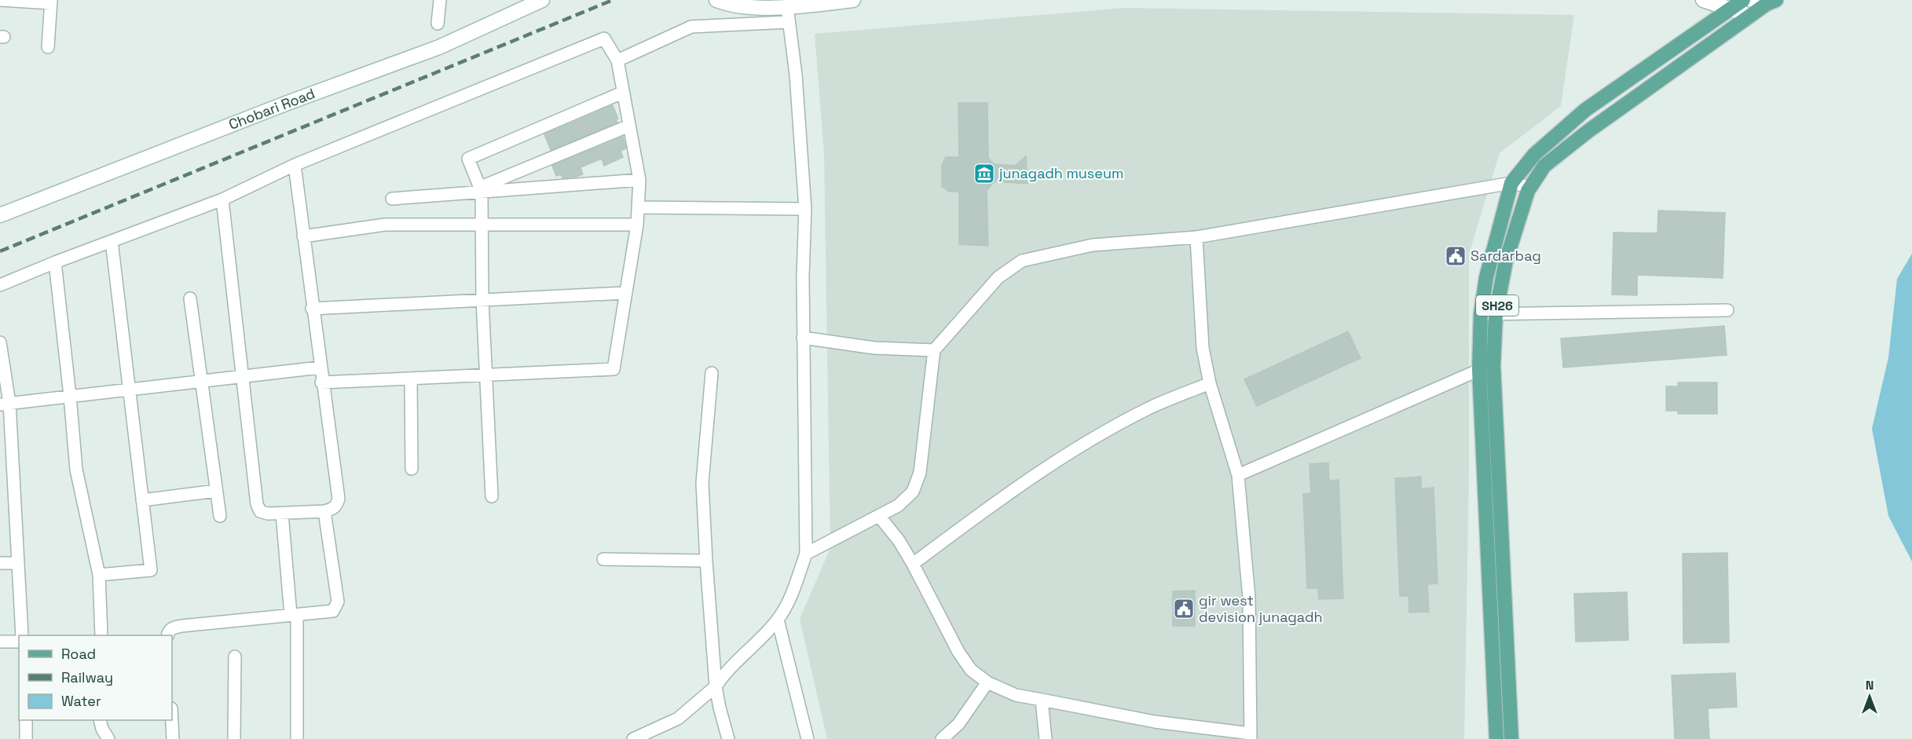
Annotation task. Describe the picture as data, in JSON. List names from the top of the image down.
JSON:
{
  "streets": {
    "main road": ["SH26"],
    "street": ["Chobari Road"]
  },
  "places": {
    "museum": ["junagadh museum"],
    "public building": ["Sardarbag", "gir west devision junagadh"]
  },
  "legend": ["Road", "Railway", "Water"],
  "north": "top"
}
